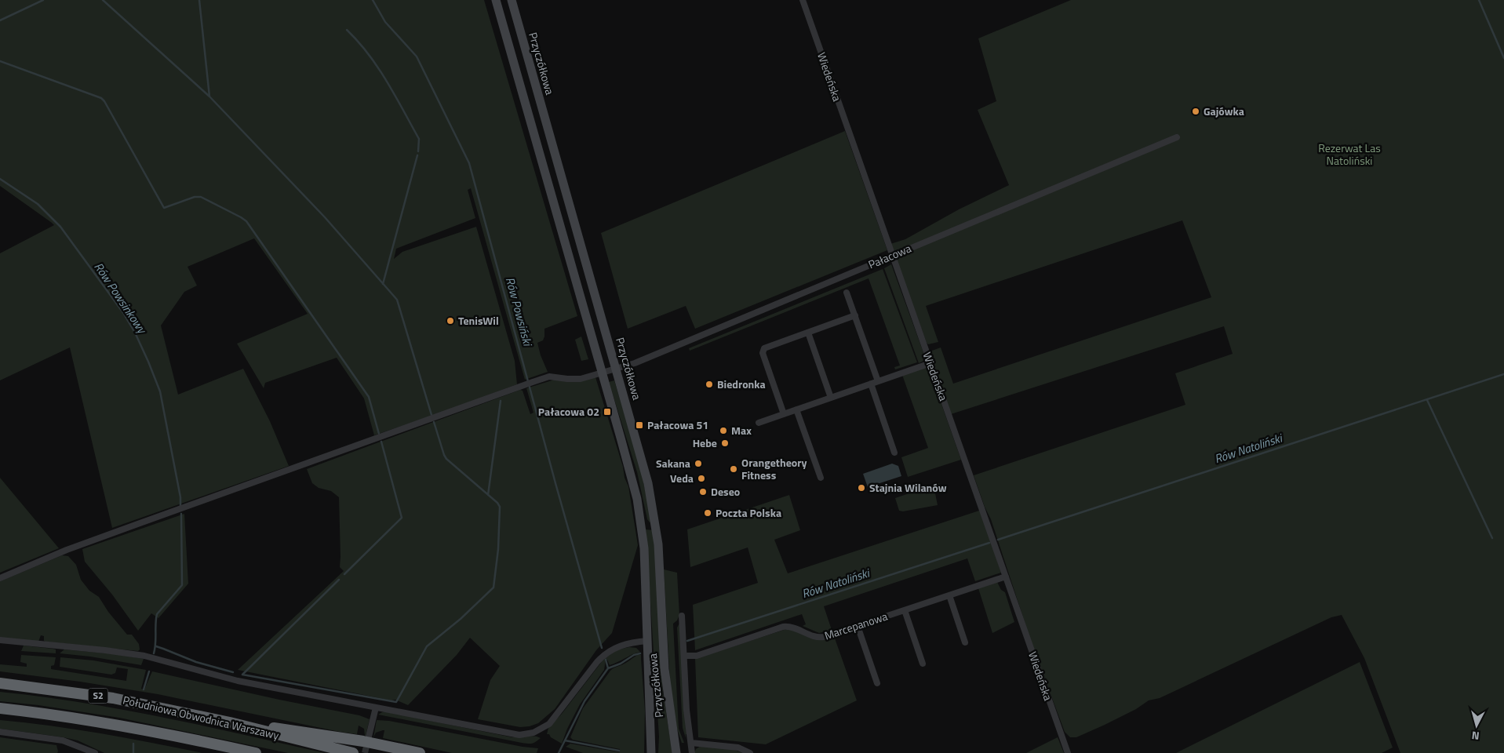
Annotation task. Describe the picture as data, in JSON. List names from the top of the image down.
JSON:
{
  "streets": {
    "highway": ["S2", "Południowa Obwodnica Warszawy"],
    "main road": ["Przyczółkowa"],
    "street": ["Wiedeńska", "Pałacowa", "Marcepanowa"]
  },
  "crossings": [
    ["Przyczółkowa", "Pałacowa"],
    ["Wiedeńska", "Pałacowa"],
    ["Wiedeńska", "Marcepanowa"]
  ],
  "water": ["Rów Powsinkowy", "Rów Powsiński", "Rów Natoliński"],
  "parks": ["Rezerwat Las Natoliński"],
  "places": {
    "other": [
      "Gajówka",
      "TenisWil",
      "Biedronka",
      "Max",
      "Hebe",
      "Sakana",
      "Orangetheory Fitness",
      "Veda",
      "Stajnia Wilanów",
      "Deseo",
      "Poczta Polska"
    ],
    "transit": ["Pałacowa 02", "Pałacowa 51"]
  },
  "north": "bottom"
}
